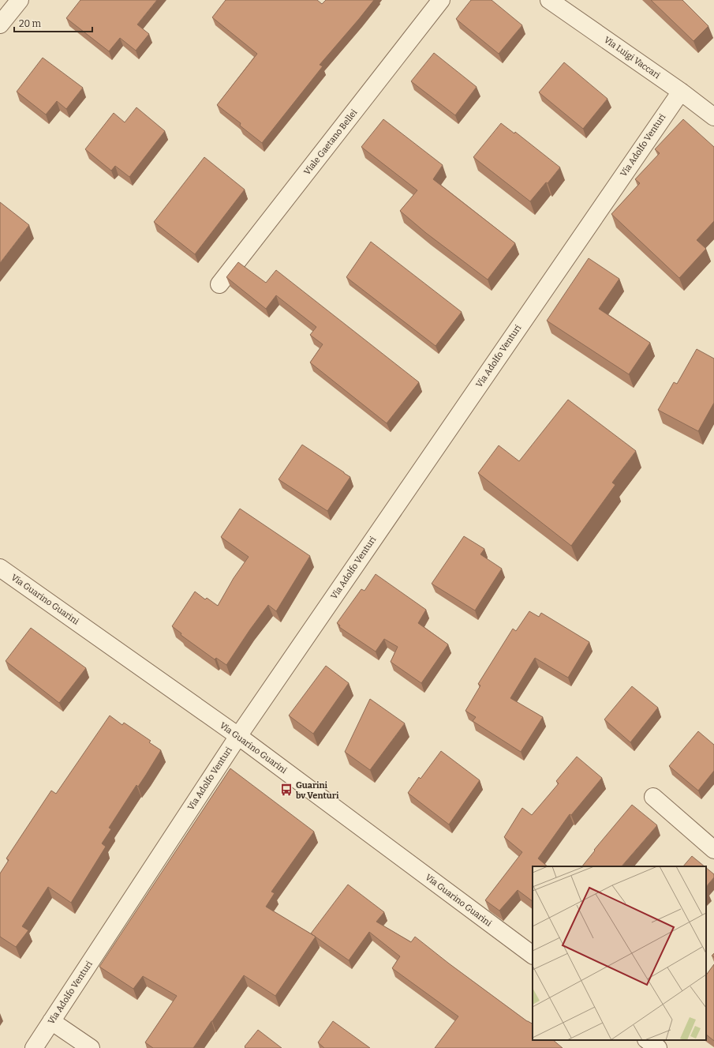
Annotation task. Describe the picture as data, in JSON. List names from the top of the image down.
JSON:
{
  "streets": {
    "street": [
      "Via Luigi Vaccari",
      "Viale Gaetano Bellei",
      "Via Adolfo Venturi",
      "Via Guarino Guarini"
    ]
  },
  "crossings": [
    ["Via Luigi Vaccari", "Via Adolfo Venturi"],
    ["Via Adolfo Venturi", "Via Guarino Guarini"]
  ],
  "places": {
    "bus stop": ["Guarini bv Venturi"]
  },
  "scale_bar": "20 m"
}
